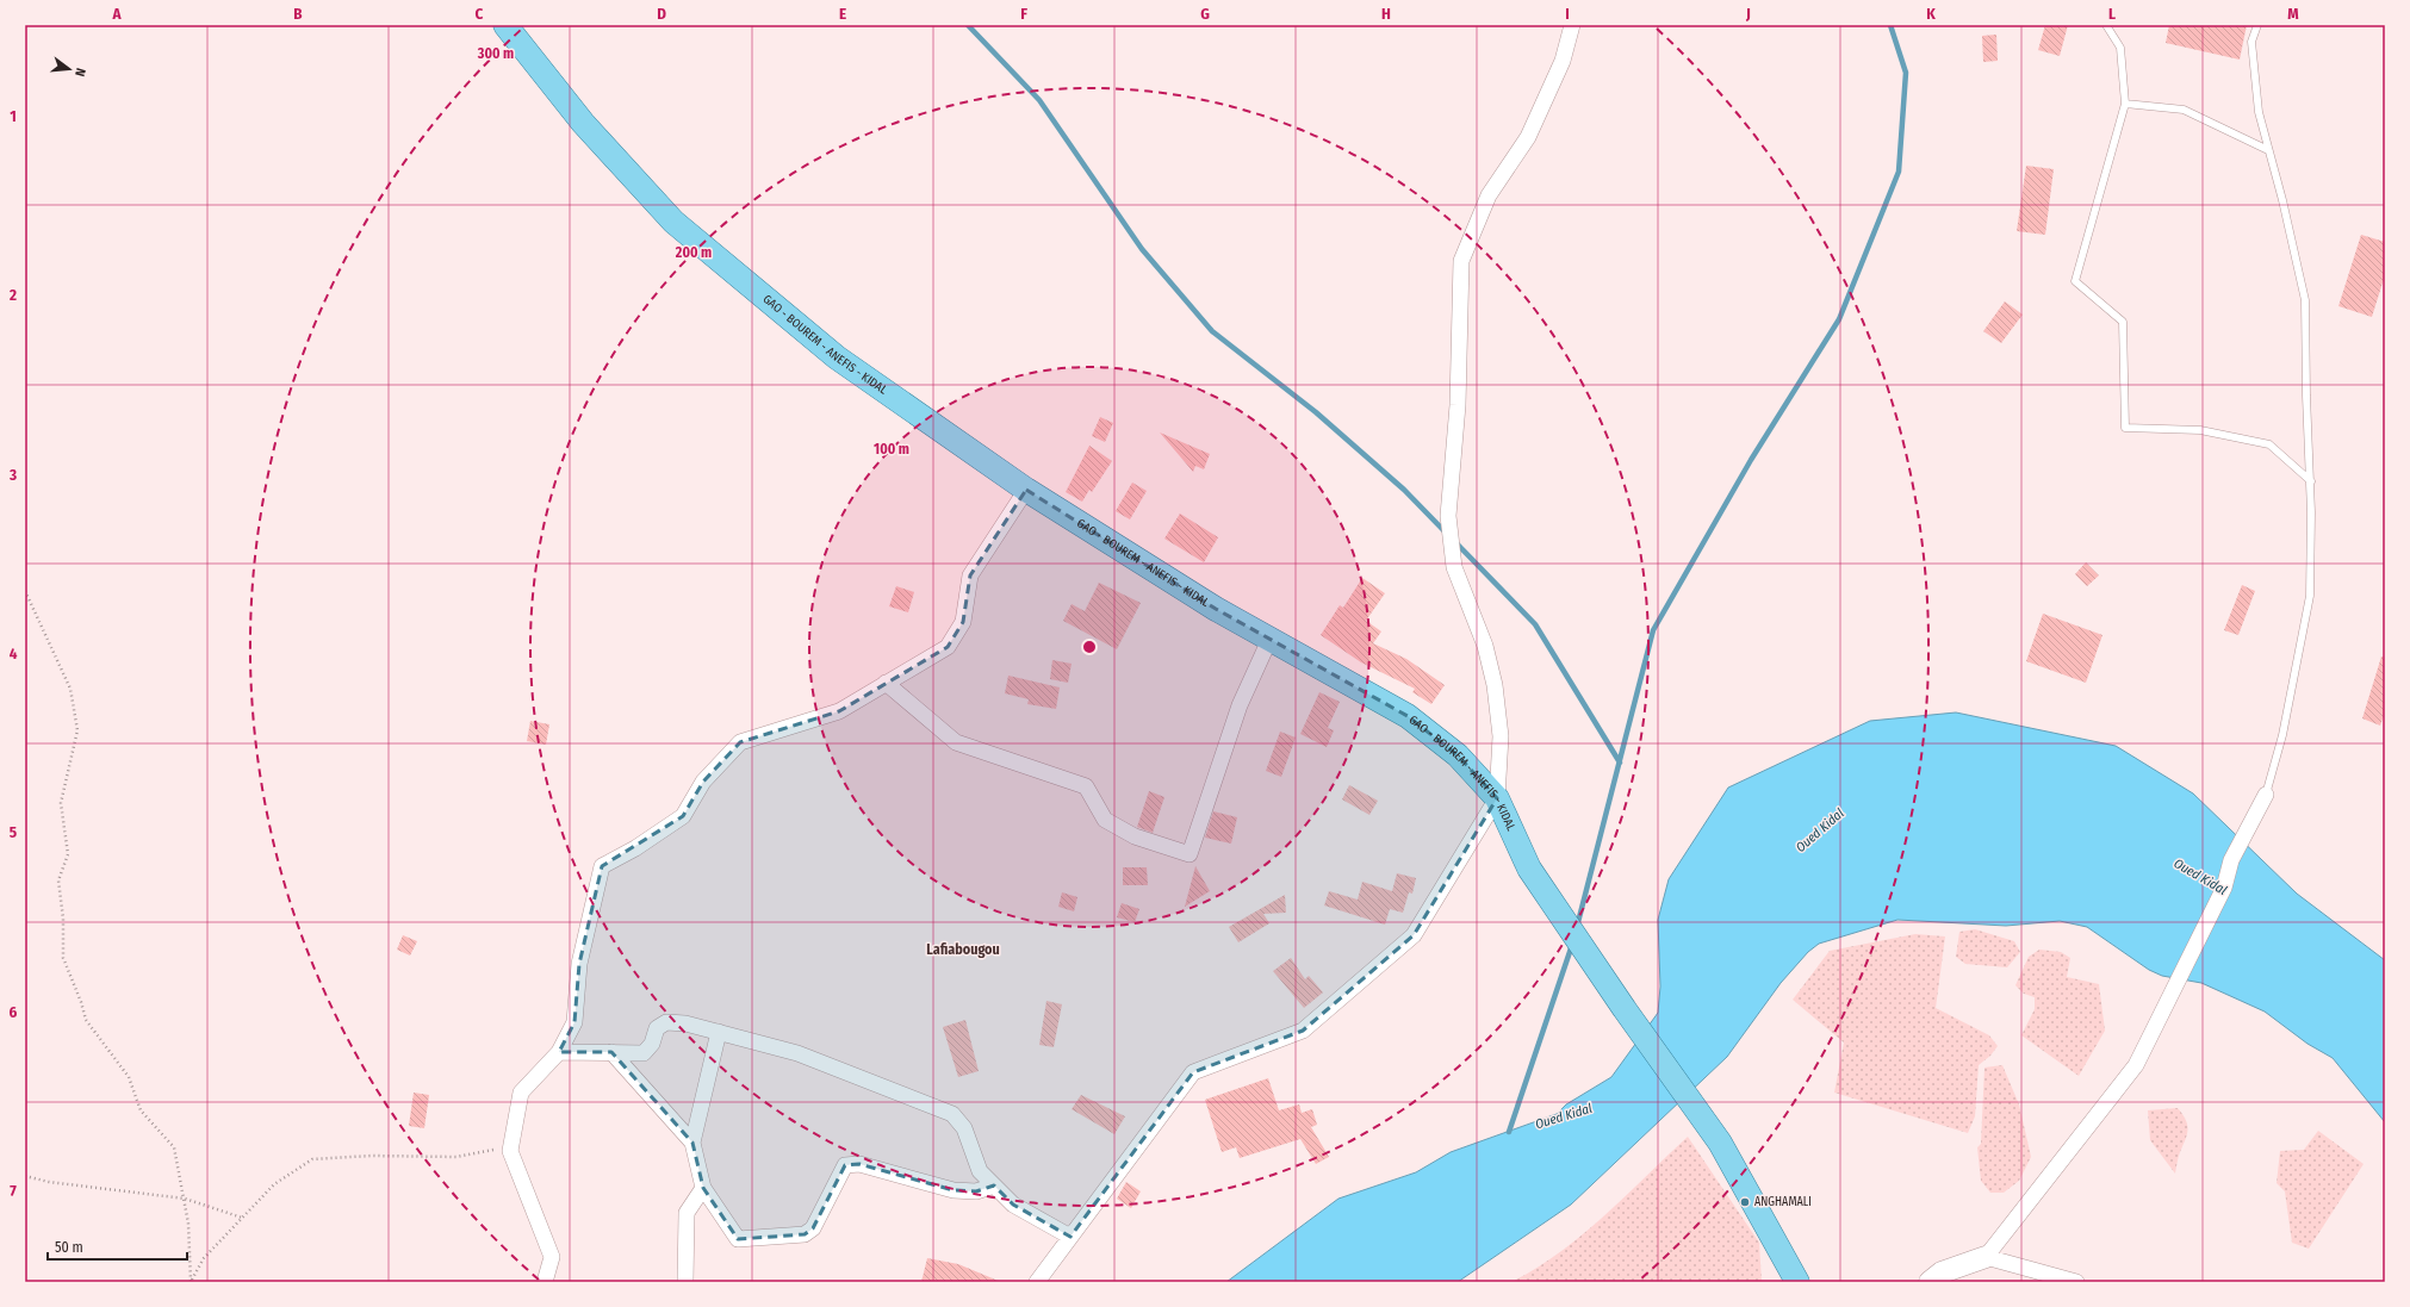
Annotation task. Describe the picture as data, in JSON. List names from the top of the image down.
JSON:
{
  "streets": {
    "main road": ["GAO - BOUREM - ANEFIS - KIDAL"]
  },
  "districts": ["Lafiabougou"],
  "water": ["Oued Kidal"],
  "places": ["ANGHAMALI"],
  "scale_bar": "50 m",
  "north": "right",
  "grid": {
    "columns": [
      "A",
      "B",
      "C",
      "D",
      "E",
      "F",
      "G",
      "H",
      "I",
      "J",
      "K",
      "L",
      "M"
    ],
    "rows": [
      "1",
      "2",
      "3",
      "4",
      "5",
      "6",
      "7"
    ]
  },
  "rings": ["300 m", "200 m", "100 m"]
}
